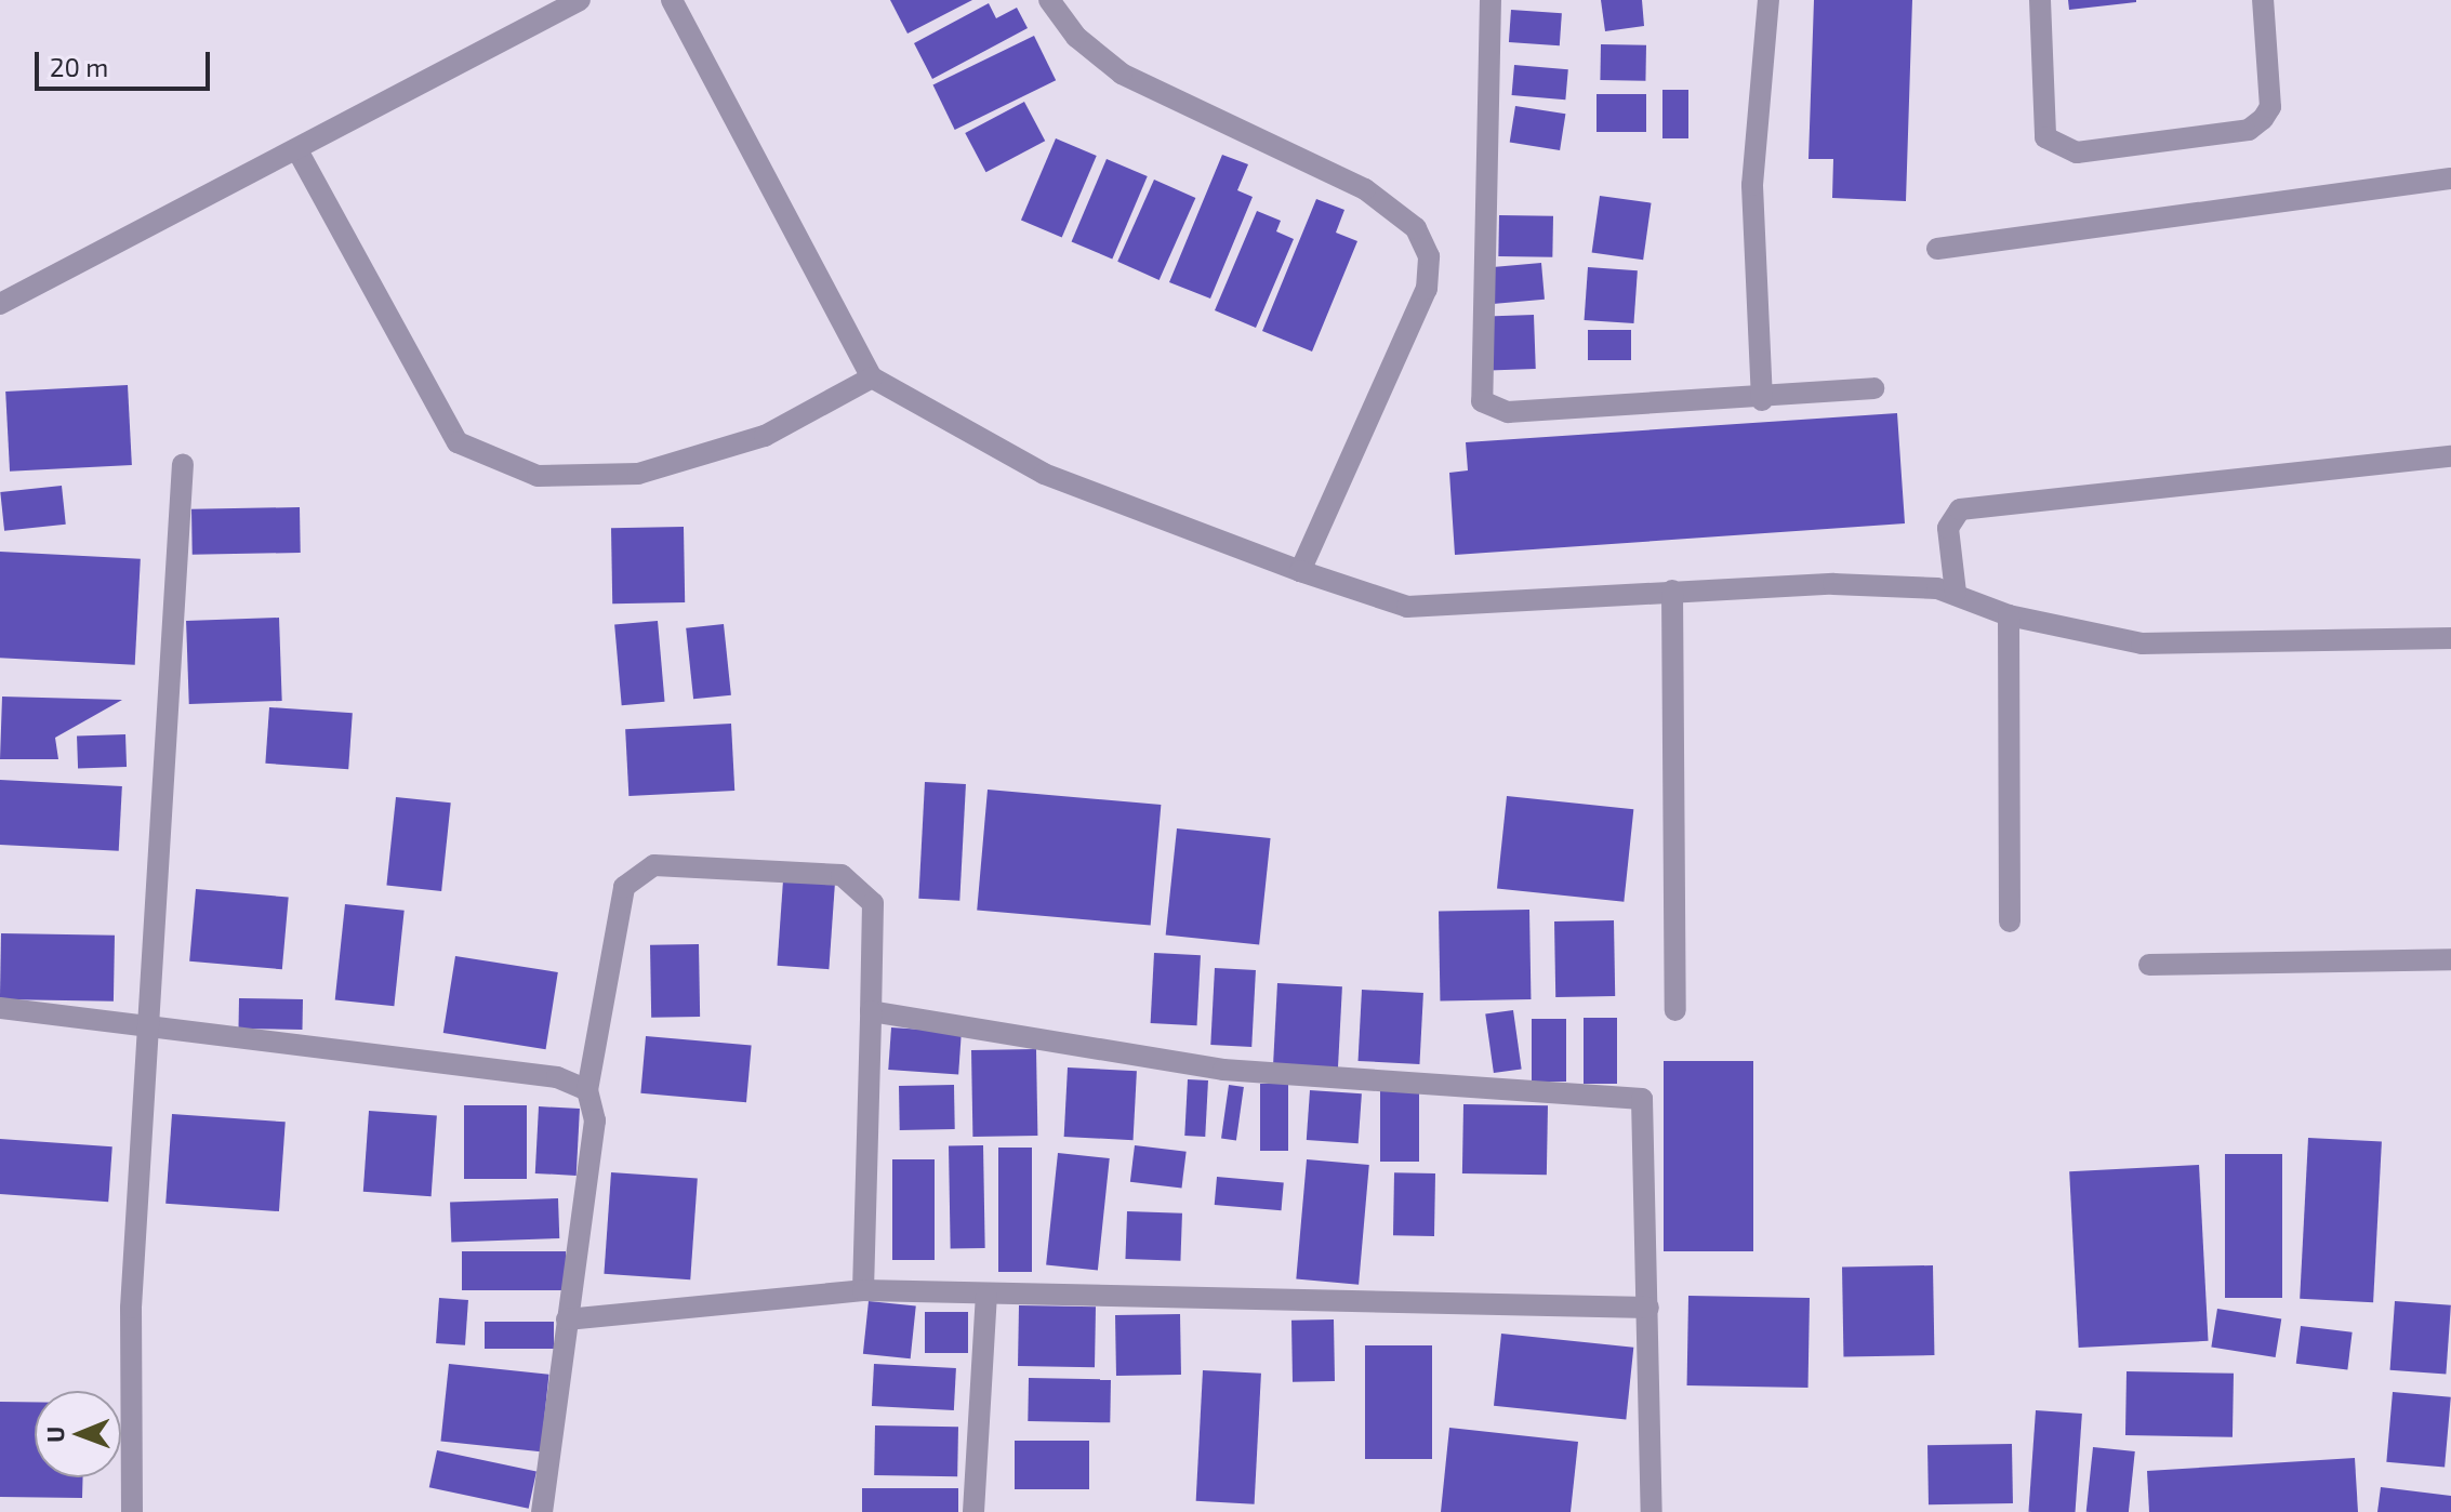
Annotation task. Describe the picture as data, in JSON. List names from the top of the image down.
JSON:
{
  "scale_bar": "20 m",
  "north": "left"
}
